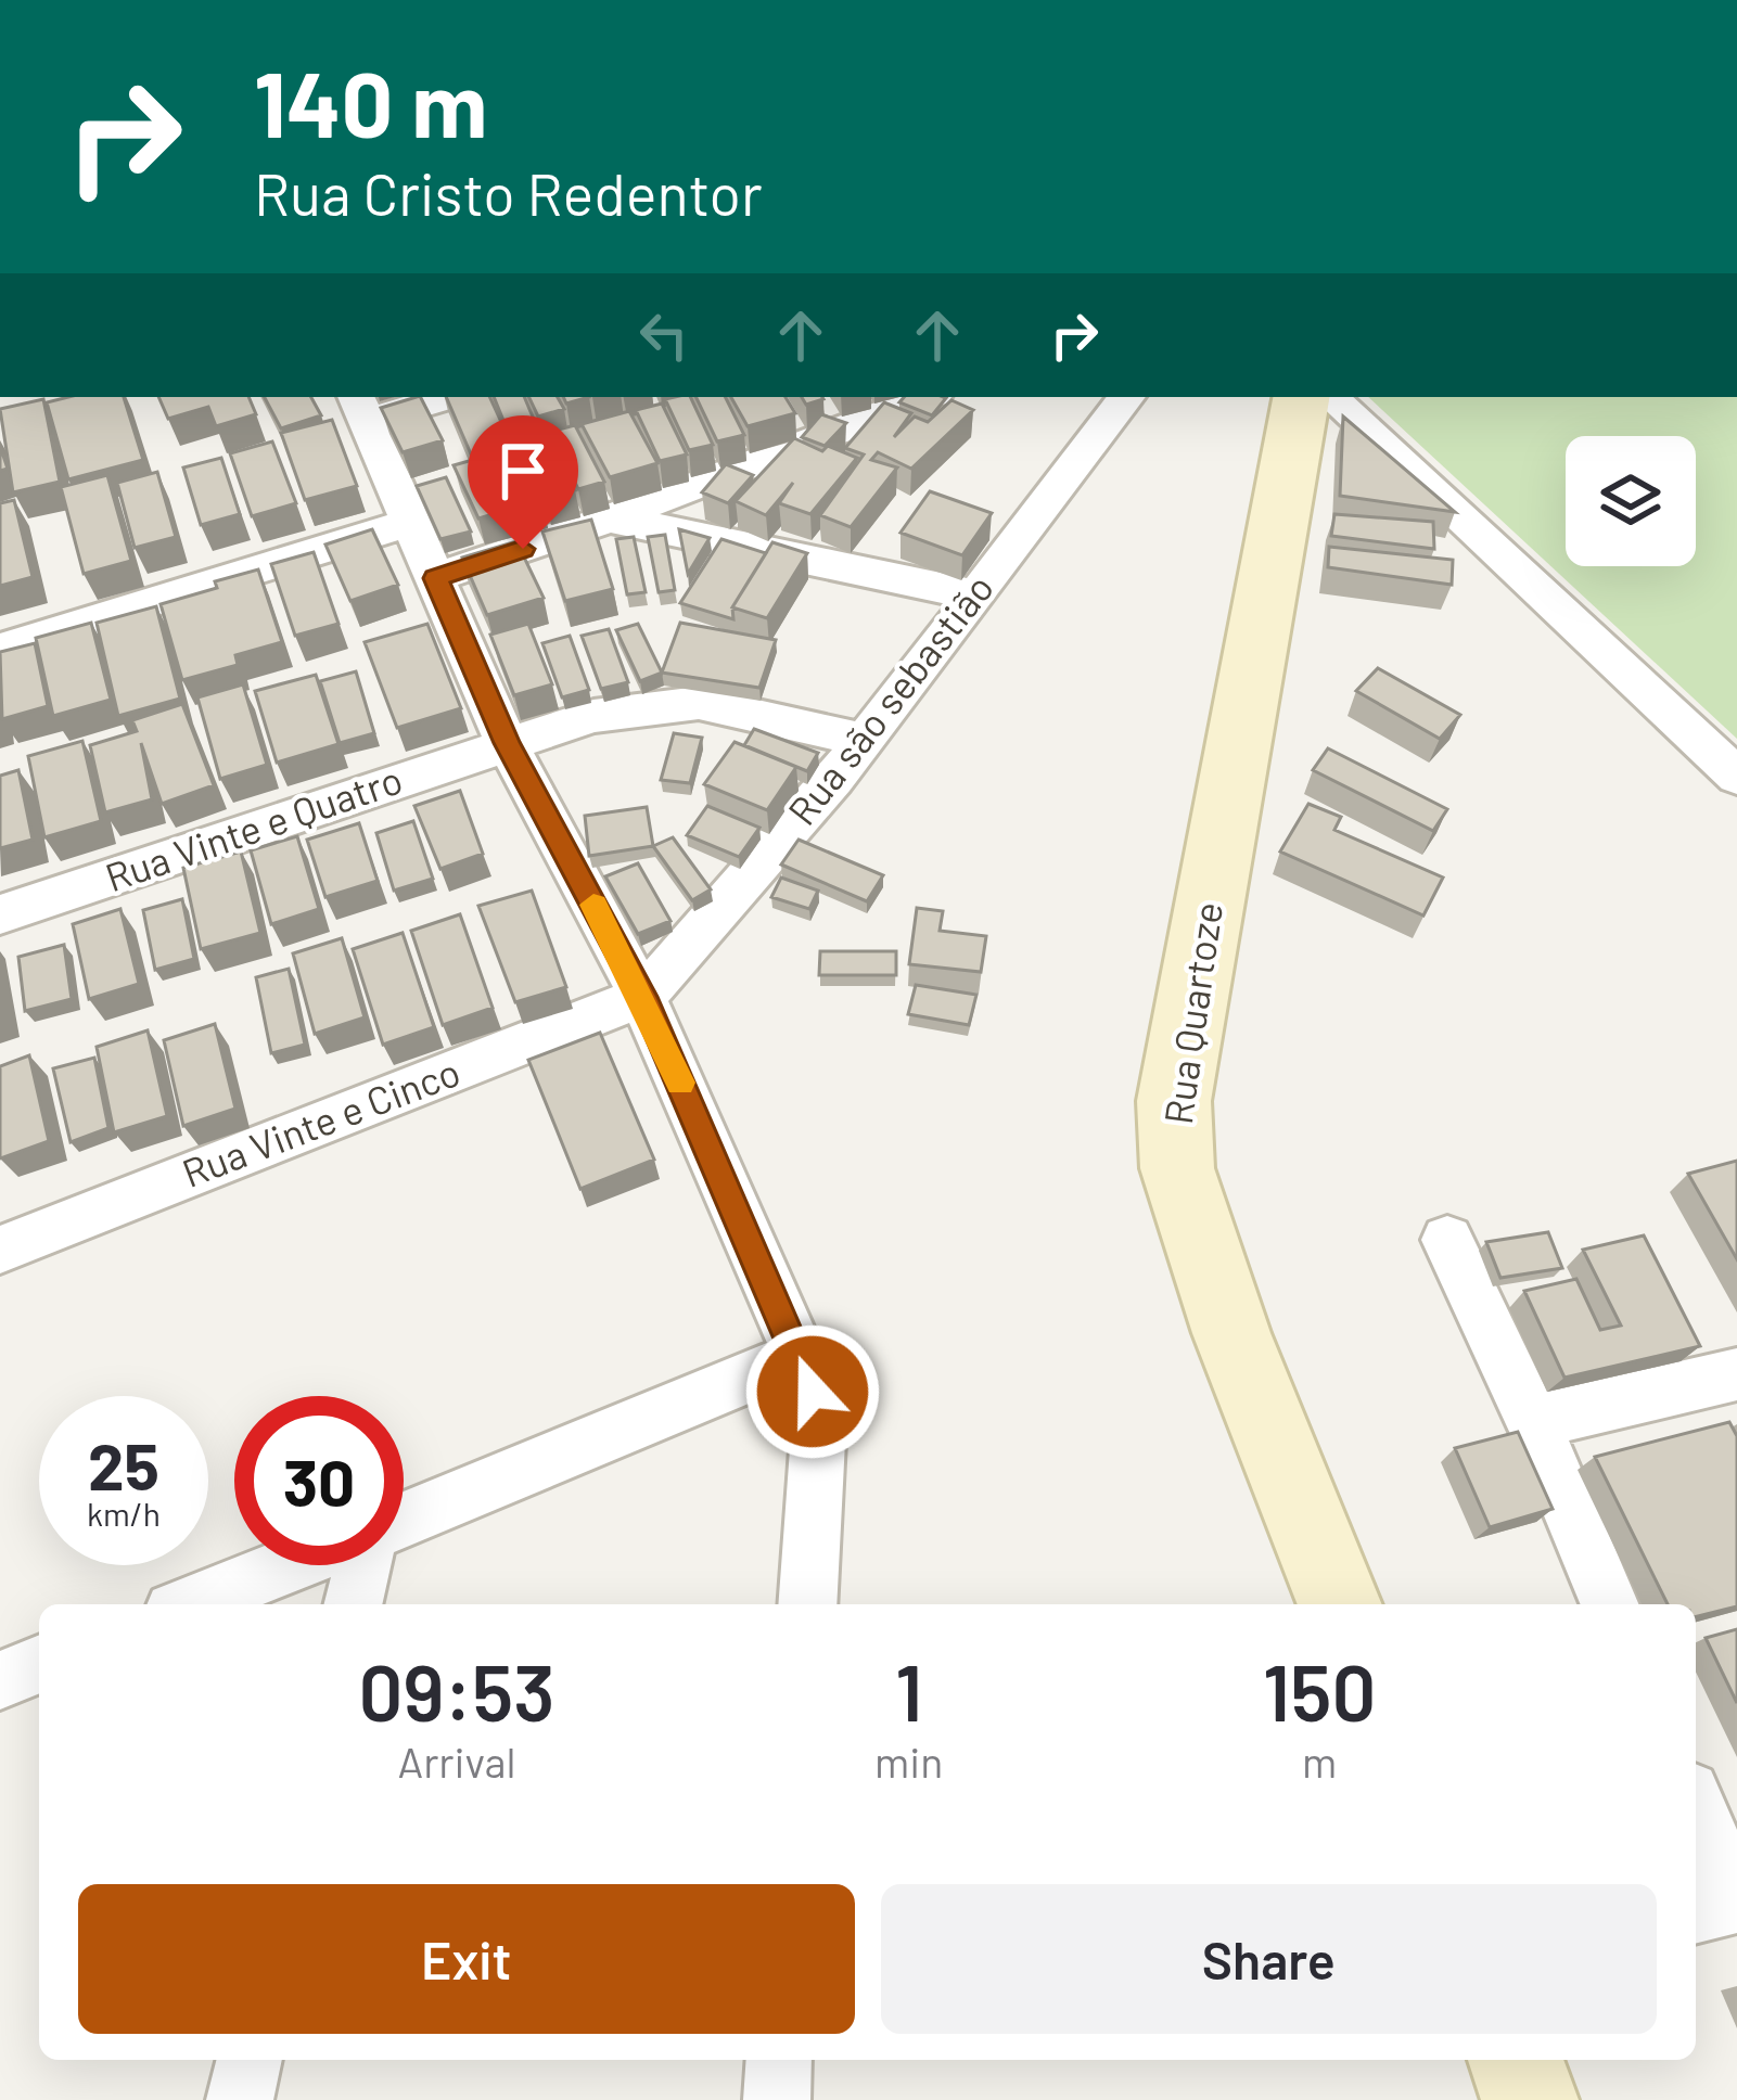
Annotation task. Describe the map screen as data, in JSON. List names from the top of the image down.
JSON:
{
  "streets": {
    "street": [
      "Rua são sebastião",
      "Rua Vinte e Quatro",
      "Rua Quartoze",
      "Rua Vinte e Cinco"
    ]
  },
  "crossings": [
    ["Rua são sebastião", "Rua Vinte e Quatro"],
    ["Rua são sebastião", "Rua Vinte e Cinco"]
  ],
  "page": {
    "turn": ["140 m", "Rua Cristo Redentor"],
    "speed": "25 km/h",
    "limit": "30",
    "eta": [
      "09:53",
      "Arrival",
      "1",
      "min",
      "150",
      "m"
    ],
    "buttons": ["Exit", "Share"]
  }
}
